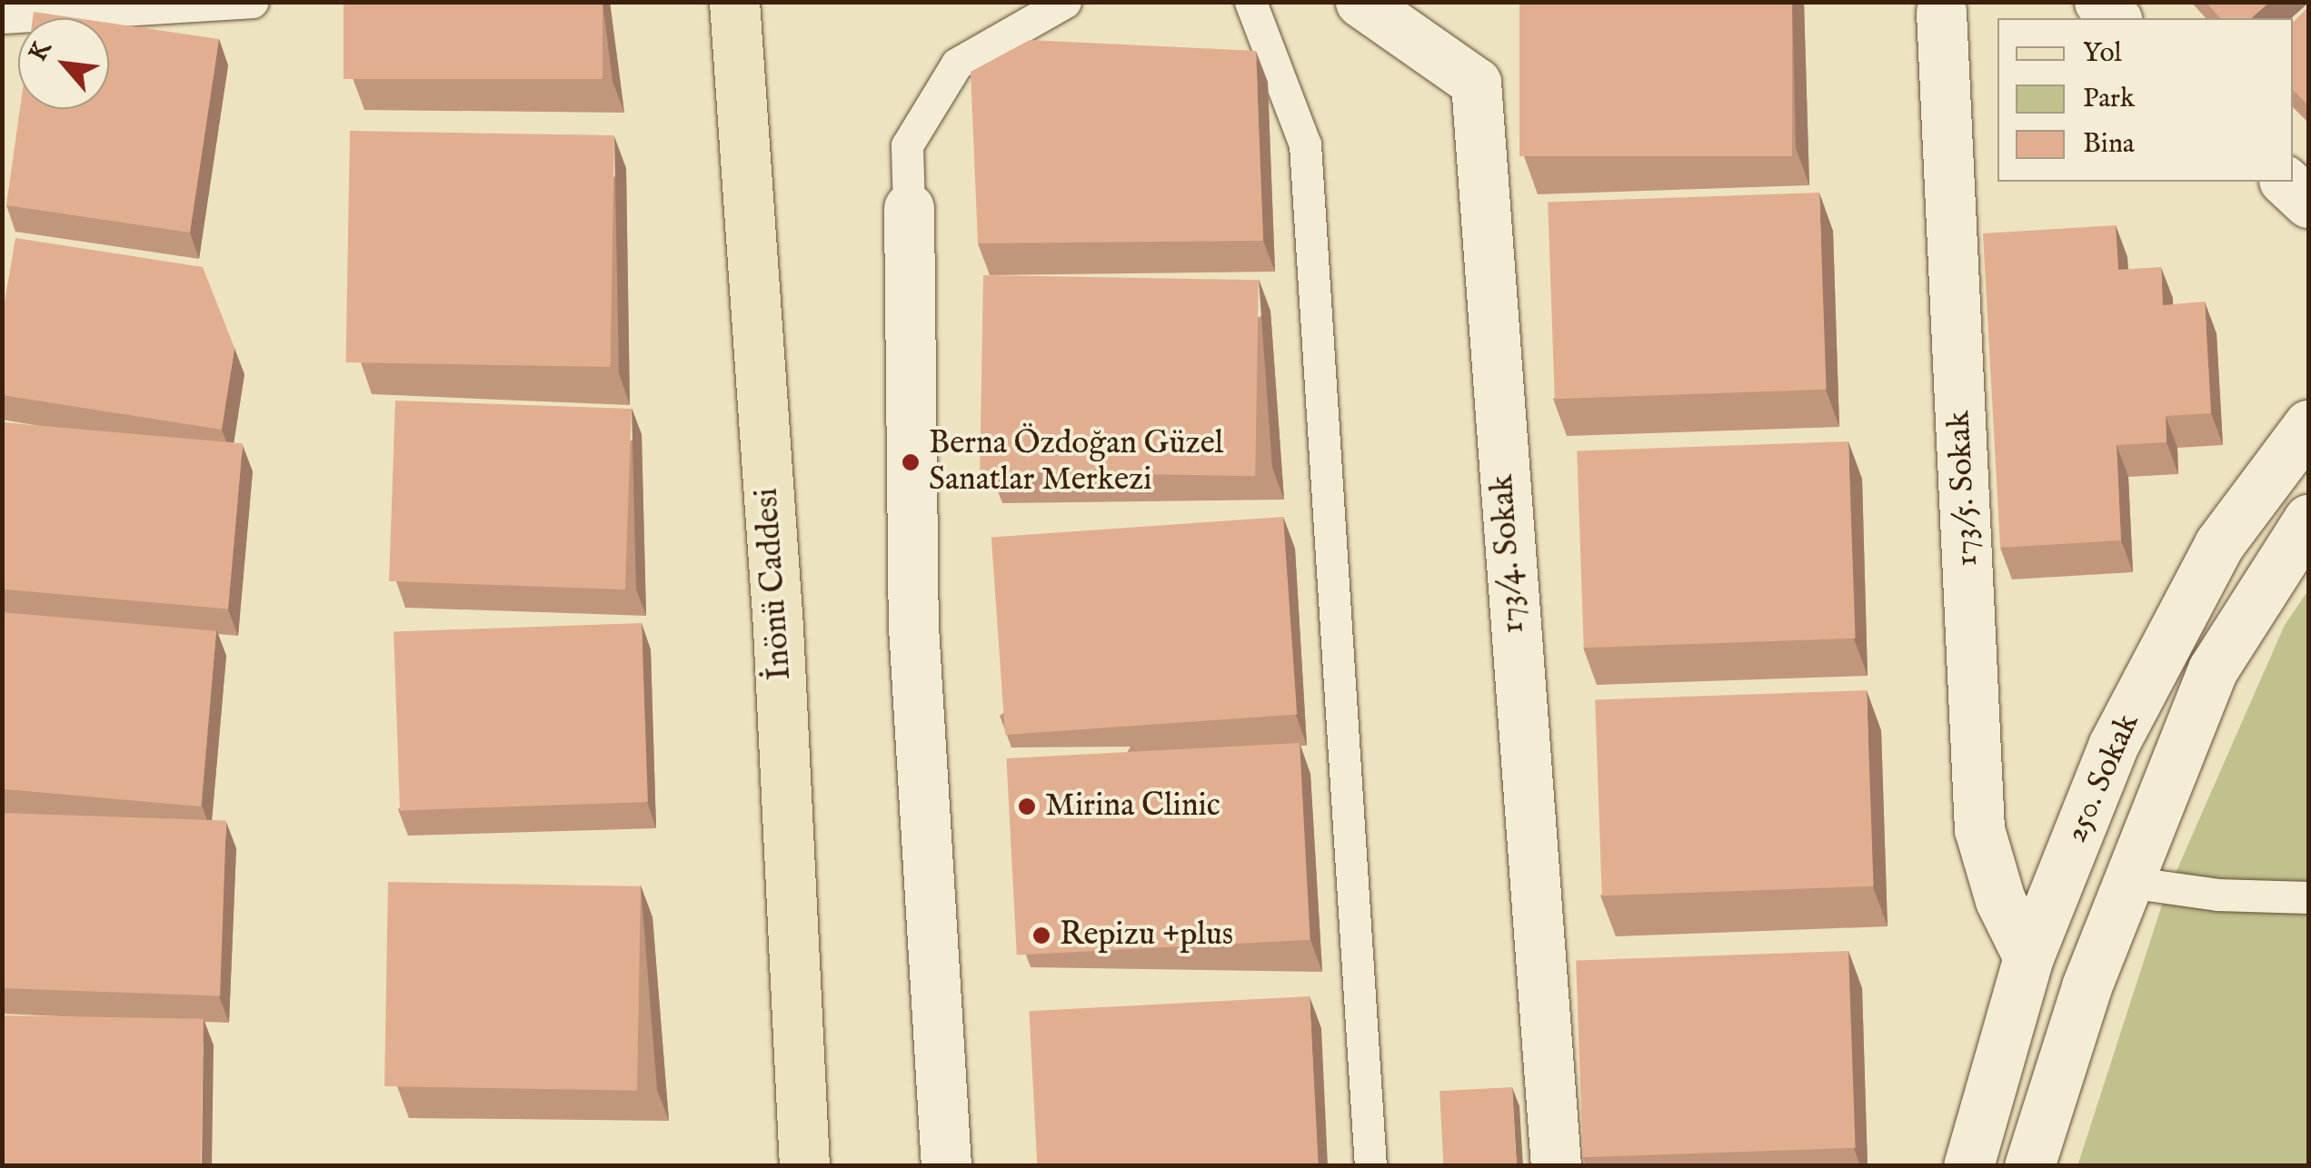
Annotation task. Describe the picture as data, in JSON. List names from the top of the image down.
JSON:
{
  "streets": {
    "main road": ["İnönü Caddesi"],
    "street": ["173/5. Sokak", "173/4. Sokak", "250. Sokak"]
  },
  "crossings": [
    ["173/5. Sokak", "250. Sokak"]
  ],
  "places": ["Berna Özdoğan Güzel Sanatlar Merkezi", "Mirina Clinic", "Repizu +plus"],
  "legend": ["Yol", "Park", "Bina"],
  "north": "top left"
}
